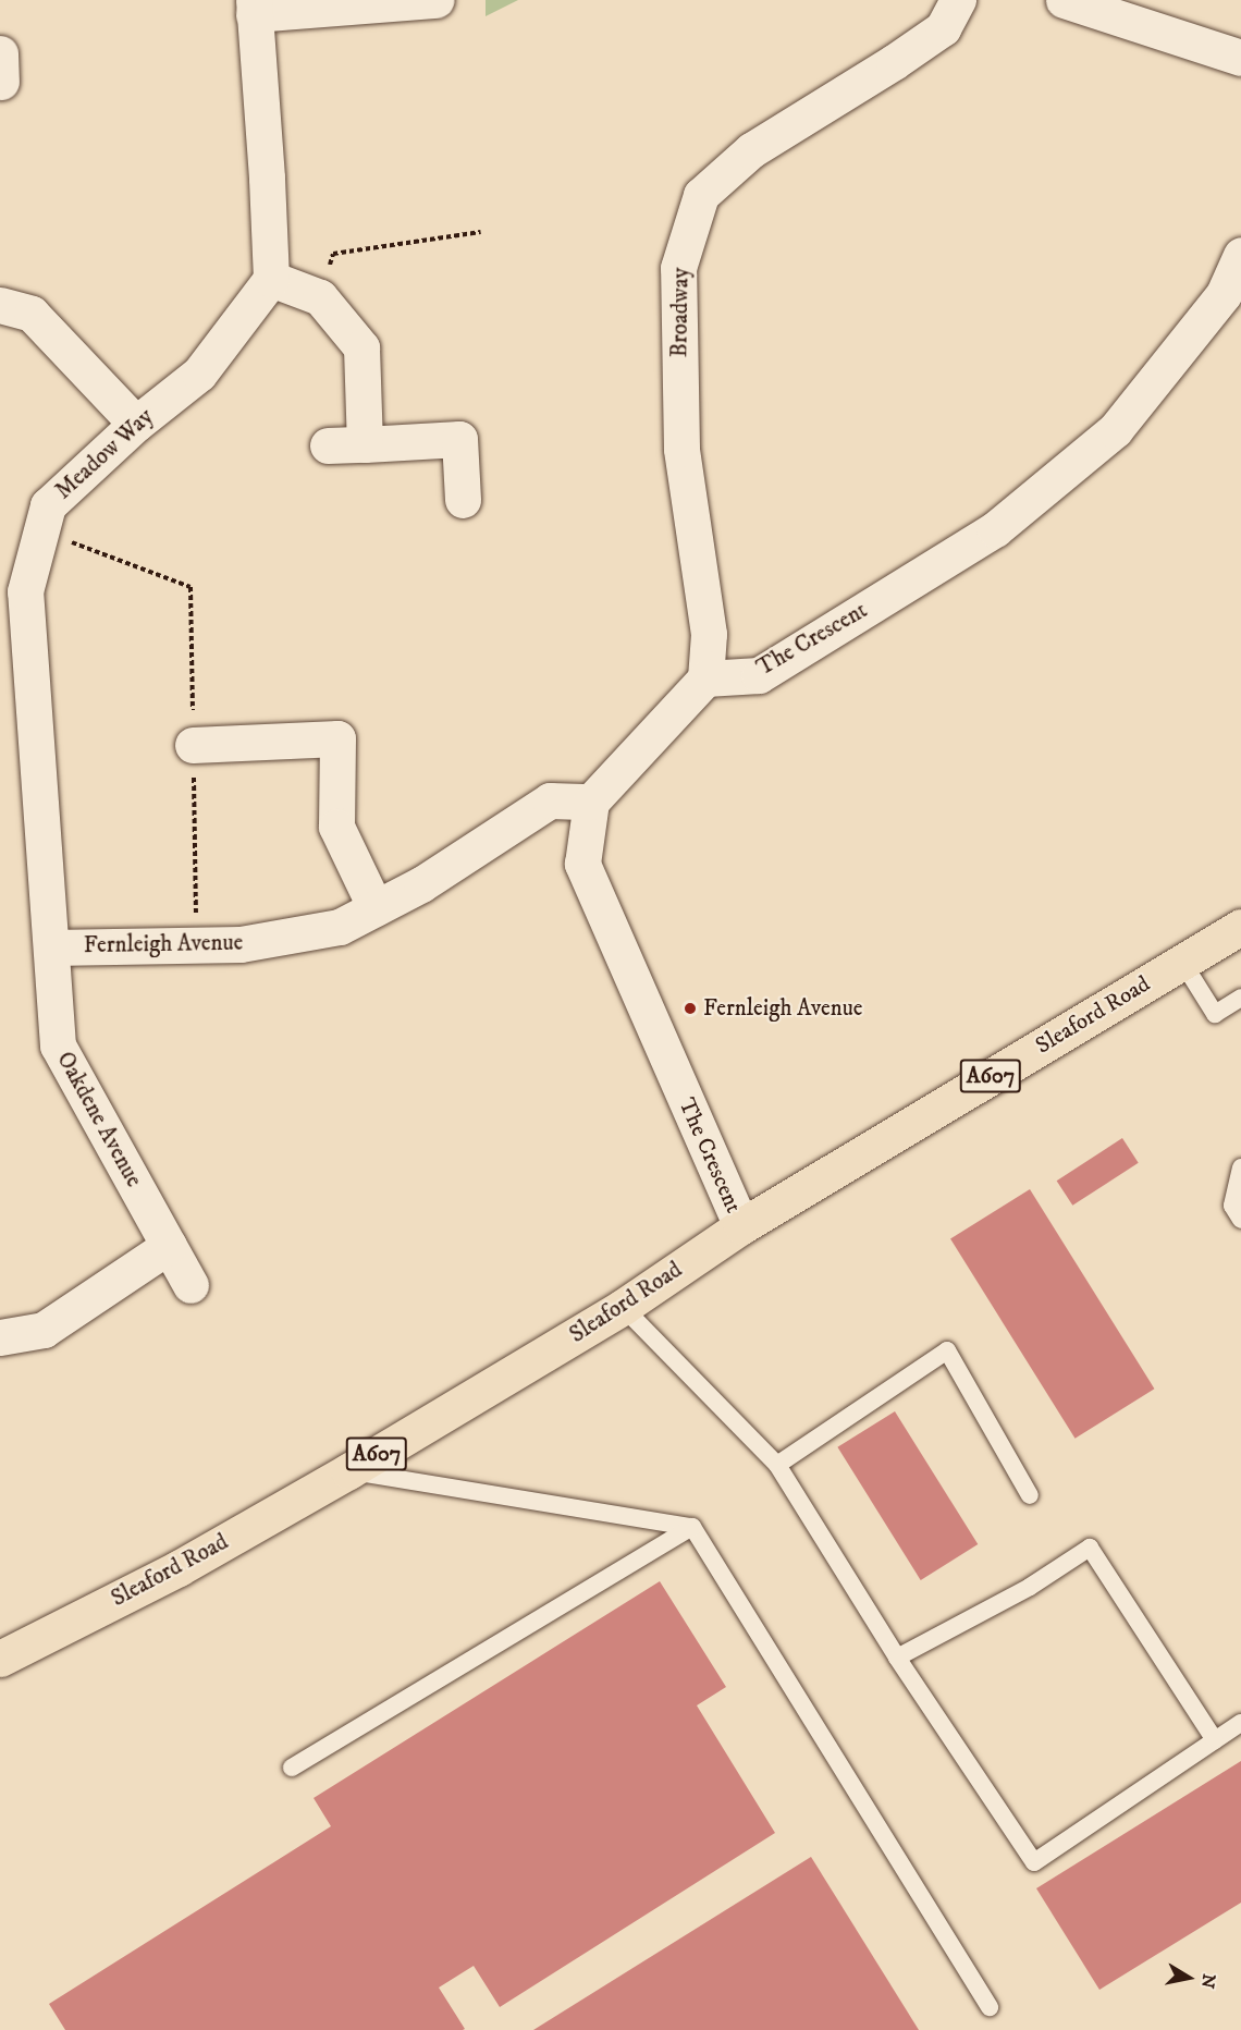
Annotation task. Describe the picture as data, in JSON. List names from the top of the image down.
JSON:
{
  "streets": {
    "main road": ["Sleaford Road", "A607"],
    "street": [
      "Broadway",
      "Meadow Way",
      "The Crescent",
      "Fernleigh Avenue",
      "Oakdene Avenue"
    ]
  },
  "crossings": [
    ["Broadway", "The Crescent"],
    ["Meadow Way", "Fernleigh Avenue"],
    ["Meadow Way", "Oakdene Avenue"],
    ["The Crescent", "Fernleigh Avenue"],
    ["The Crescent", "Sleaford Road"],
    ["Fernleigh Avenue", "Oakdene Avenue"]
  ],
  "places": ["Fernleigh Avenue"],
  "north": "right"
}
